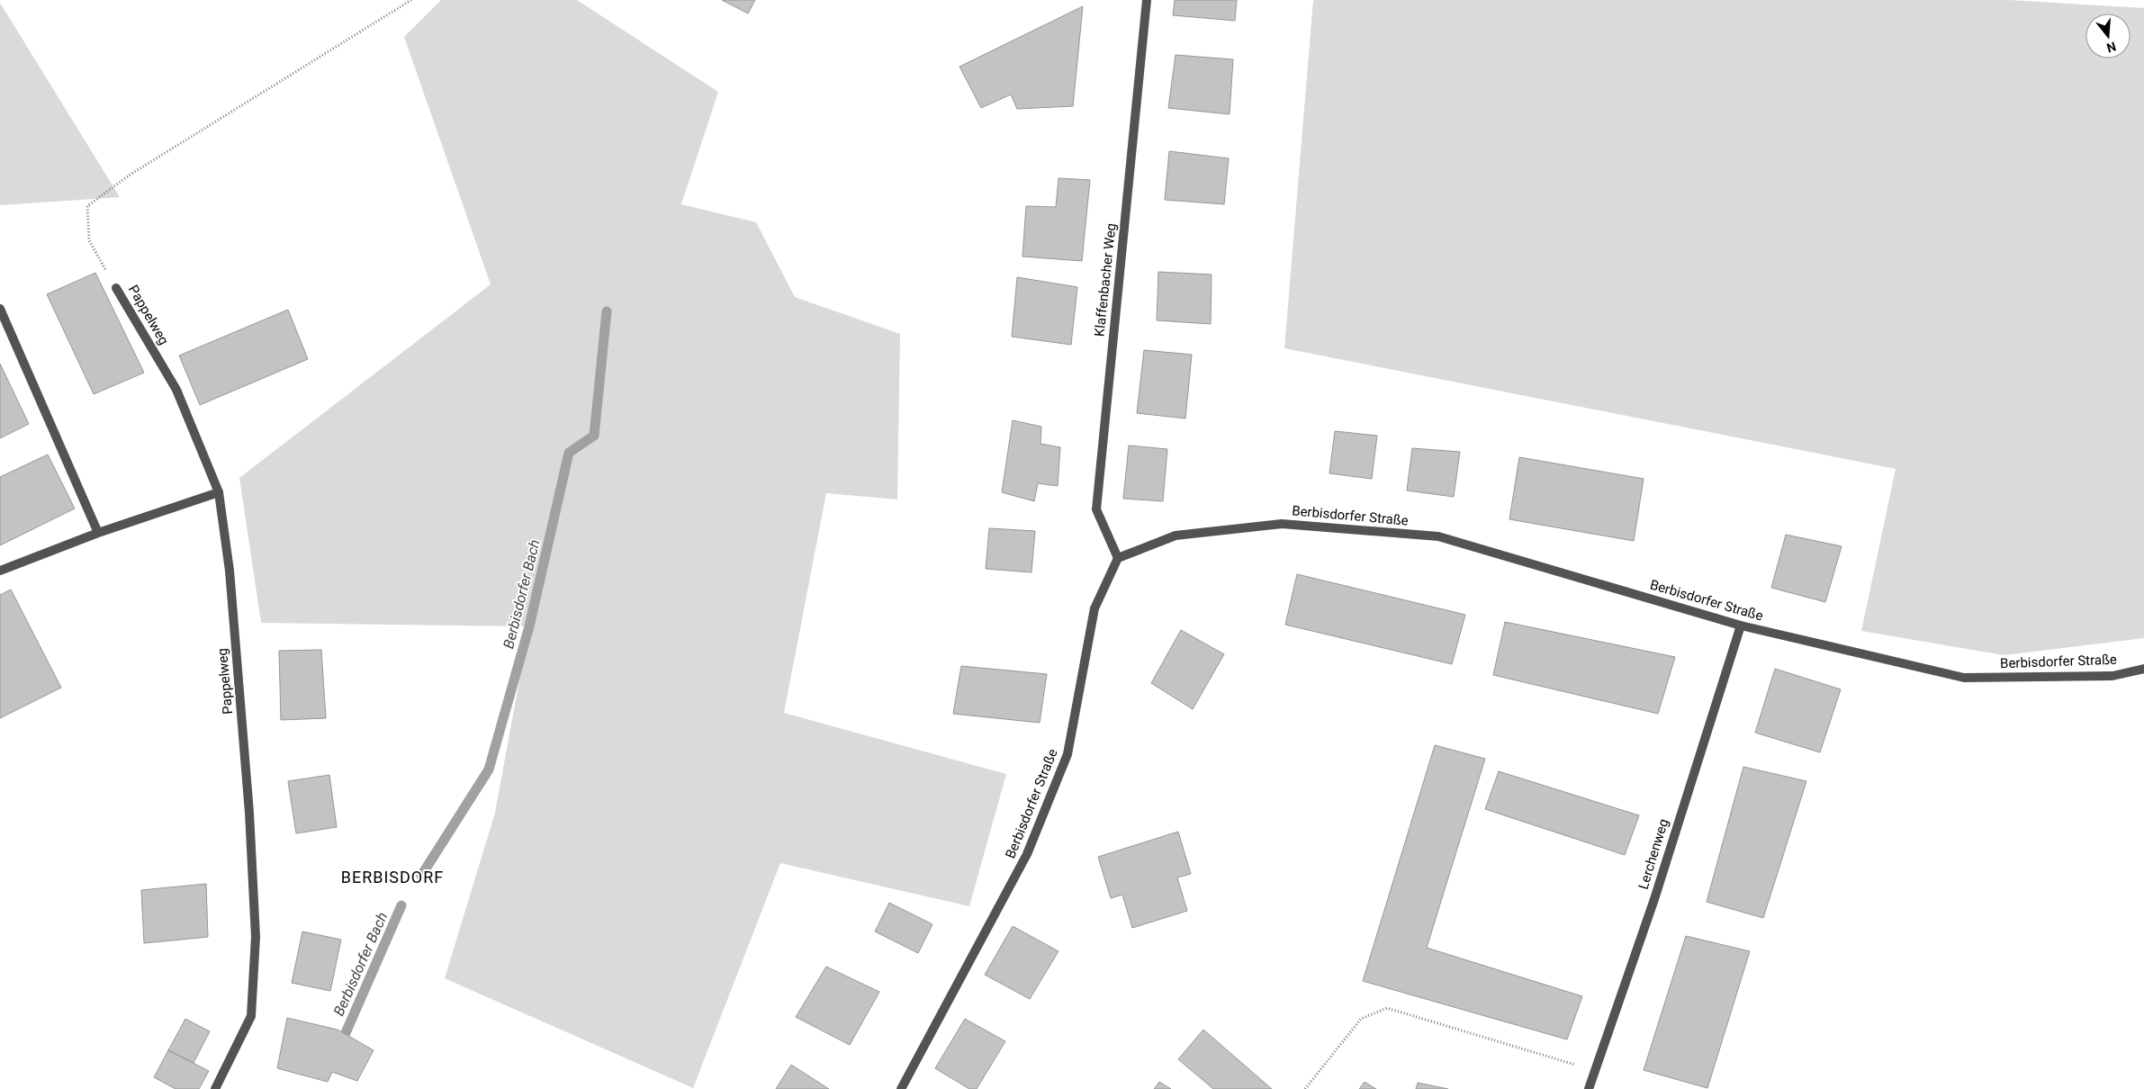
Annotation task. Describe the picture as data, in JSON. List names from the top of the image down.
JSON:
{
  "streets": {
    "street": [
      "Klaffenbacher Weg",
      "Pappelweg",
      "Berbisdorfer Straße",
      "Lerchenweg"
    ]
  },
  "crossings": [
    ["Klaffenbacher Weg", "Berbisdorfer Straße"],
    ["Berbisdorfer Straße", "Lerchenweg"]
  ],
  "districts": ["BERBISDORF"],
  "water": ["Berbisdorfer Bach"],
  "north": "bottom"
}
